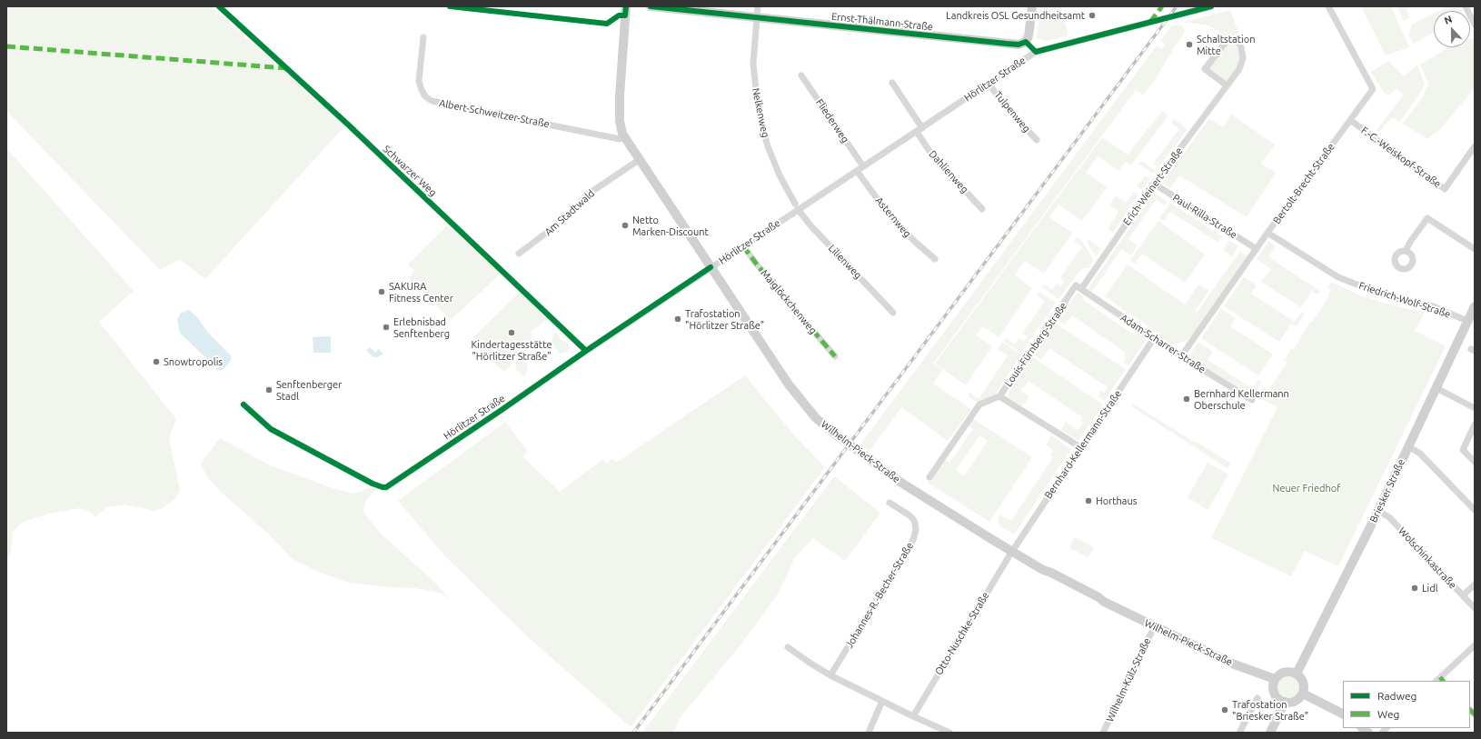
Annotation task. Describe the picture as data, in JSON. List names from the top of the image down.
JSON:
{
  "streets": {
    "main road": ["Ernst-Thälmann-Straße", "Wilhelm-Pieck-Straße", "Briesker Straße"],
    "street": [
      "Hörlitzer Straße",
      "Tulpenweg",
      "Nelkenweg",
      "Albert-Schweitzer-Straße",
      "Fliederweg",
      "F.-C.-Weiskopf-Straße",
      "Schwarzer Weg",
      "Dahlienweg",
      "Bertolt-Brecht-Straße",
      "Erich-Weinert-Straße",
      "Am Stadtwald",
      "Paul-Rilla-Straße",
      "Asternweg",
      "Lilienweg",
      "Friedrich-Wolf-Straße",
      "Maiglöckchenweg",
      "Adam-Scharrer-Straße",
      "Louis-Fürnberg-Straße",
      "Bernhard-Kellermann-Straße",
      "Wolschinkastraße",
      "Johannes-R.-Becher-Straße",
      "Otto-Nuschke-Straße",
      "Wilhelm-Külz-Straße"
    ]
  },
  "crossings": [
    ["Ernst-Thälmann-Straße", "Nelkenweg"],
    ["Hörlitzer Straße", "Tulpenweg"],
    ["Hörlitzer Straße", "Nelkenweg"],
    ["Hörlitzer Straße", "Fliederweg"],
    ["Hörlitzer Straße", "Schwarzer Weg"],
    ["Hörlitzer Straße", "Dahlienweg"],
    ["Hörlitzer Straße", "Asternweg"],
    ["Hörlitzer Straße", "Lilienweg"],
    ["Hörlitzer Straße", "Maiglöckchenweg"],
    ["Hörlitzer Straße", "Wilhelm-Pieck-Straße"],
    ["Nelkenweg", "Lilienweg"],
    ["Albert-Schweitzer-Straße", "Wilhelm-Pieck-Straße"],
    ["Fliederweg", "Asternweg"],
    ["F.-C.-Weiskopf-Straße", "Bertolt-Brecht-Straße"],
    ["Bertolt-Brecht-Straße", "Paul-Rilla-Straße"],
    ["Bertolt-Brecht-Straße", "Friedrich-Wolf-Straße"],
    ["Bertolt-Brecht-Straße", "Adam-Scharrer-Straße"],
    ["Erich-Weinert-Straße", "Paul-Rilla-Straße"],
    ["Erich-Weinert-Straße", "Adam-Scharrer-Straße"],
    ["Erich-Weinert-Straße", "Louis-Fürnberg-Straße"],
    ["Am Stadtwald", "Wilhelm-Pieck-Straße"],
    ["Friedrich-Wolf-Straße", "Briesker Straße"],
    ["Adam-Scharrer-Straße", "Louis-Fürnberg-Straße"],
    ["Adam-Scharrer-Straße", "Bernhard-Kellermann-Straße"],
    ["Louis-Fürnberg-Straße", "Bernhard-Kellermann-Straße"],
    ["Bernhard-Kellermann-Straße", "Wilhelm-Pieck-Straße"],
    ["Bernhard-Kellermann-Straße", "Otto-Nuschke-Straße"],
    ["Wilhelm-Pieck-Straße", "Briesker Straße"],
    ["Wilhelm-Pieck-Straße", "Otto-Nuschke-Straße"],
    ["Wilhelm-Pieck-Straße", "Wilhelm-Külz-Straße"],
    ["Briesker Straße", "Wolschinkastraße"]
  ],
  "parks": ["Neuer Friedhof"],
  "places": [
    "Landkreis OSL Gesundheitsamt",
    "Schaltstation Mitte",
    "Netto Marken-Discount",
    "SAKURA Fitness Center",
    "Trafostation \"Hörlitzer Straße\"",
    "Erlebnisbad Senftenberg",
    "Kindertagesstätte \"Hörlitzer Straße\"",
    "Snowtropolis",
    "Senftenberger Stadl",
    "Bernhard Kellermann Oberschule",
    "Horthaus",
    "Lidl",
    "Trafostation \"Briesker Straße\""
  ],
  "legend": ["Radweg", "Weg"],
  "north": "top"
}
